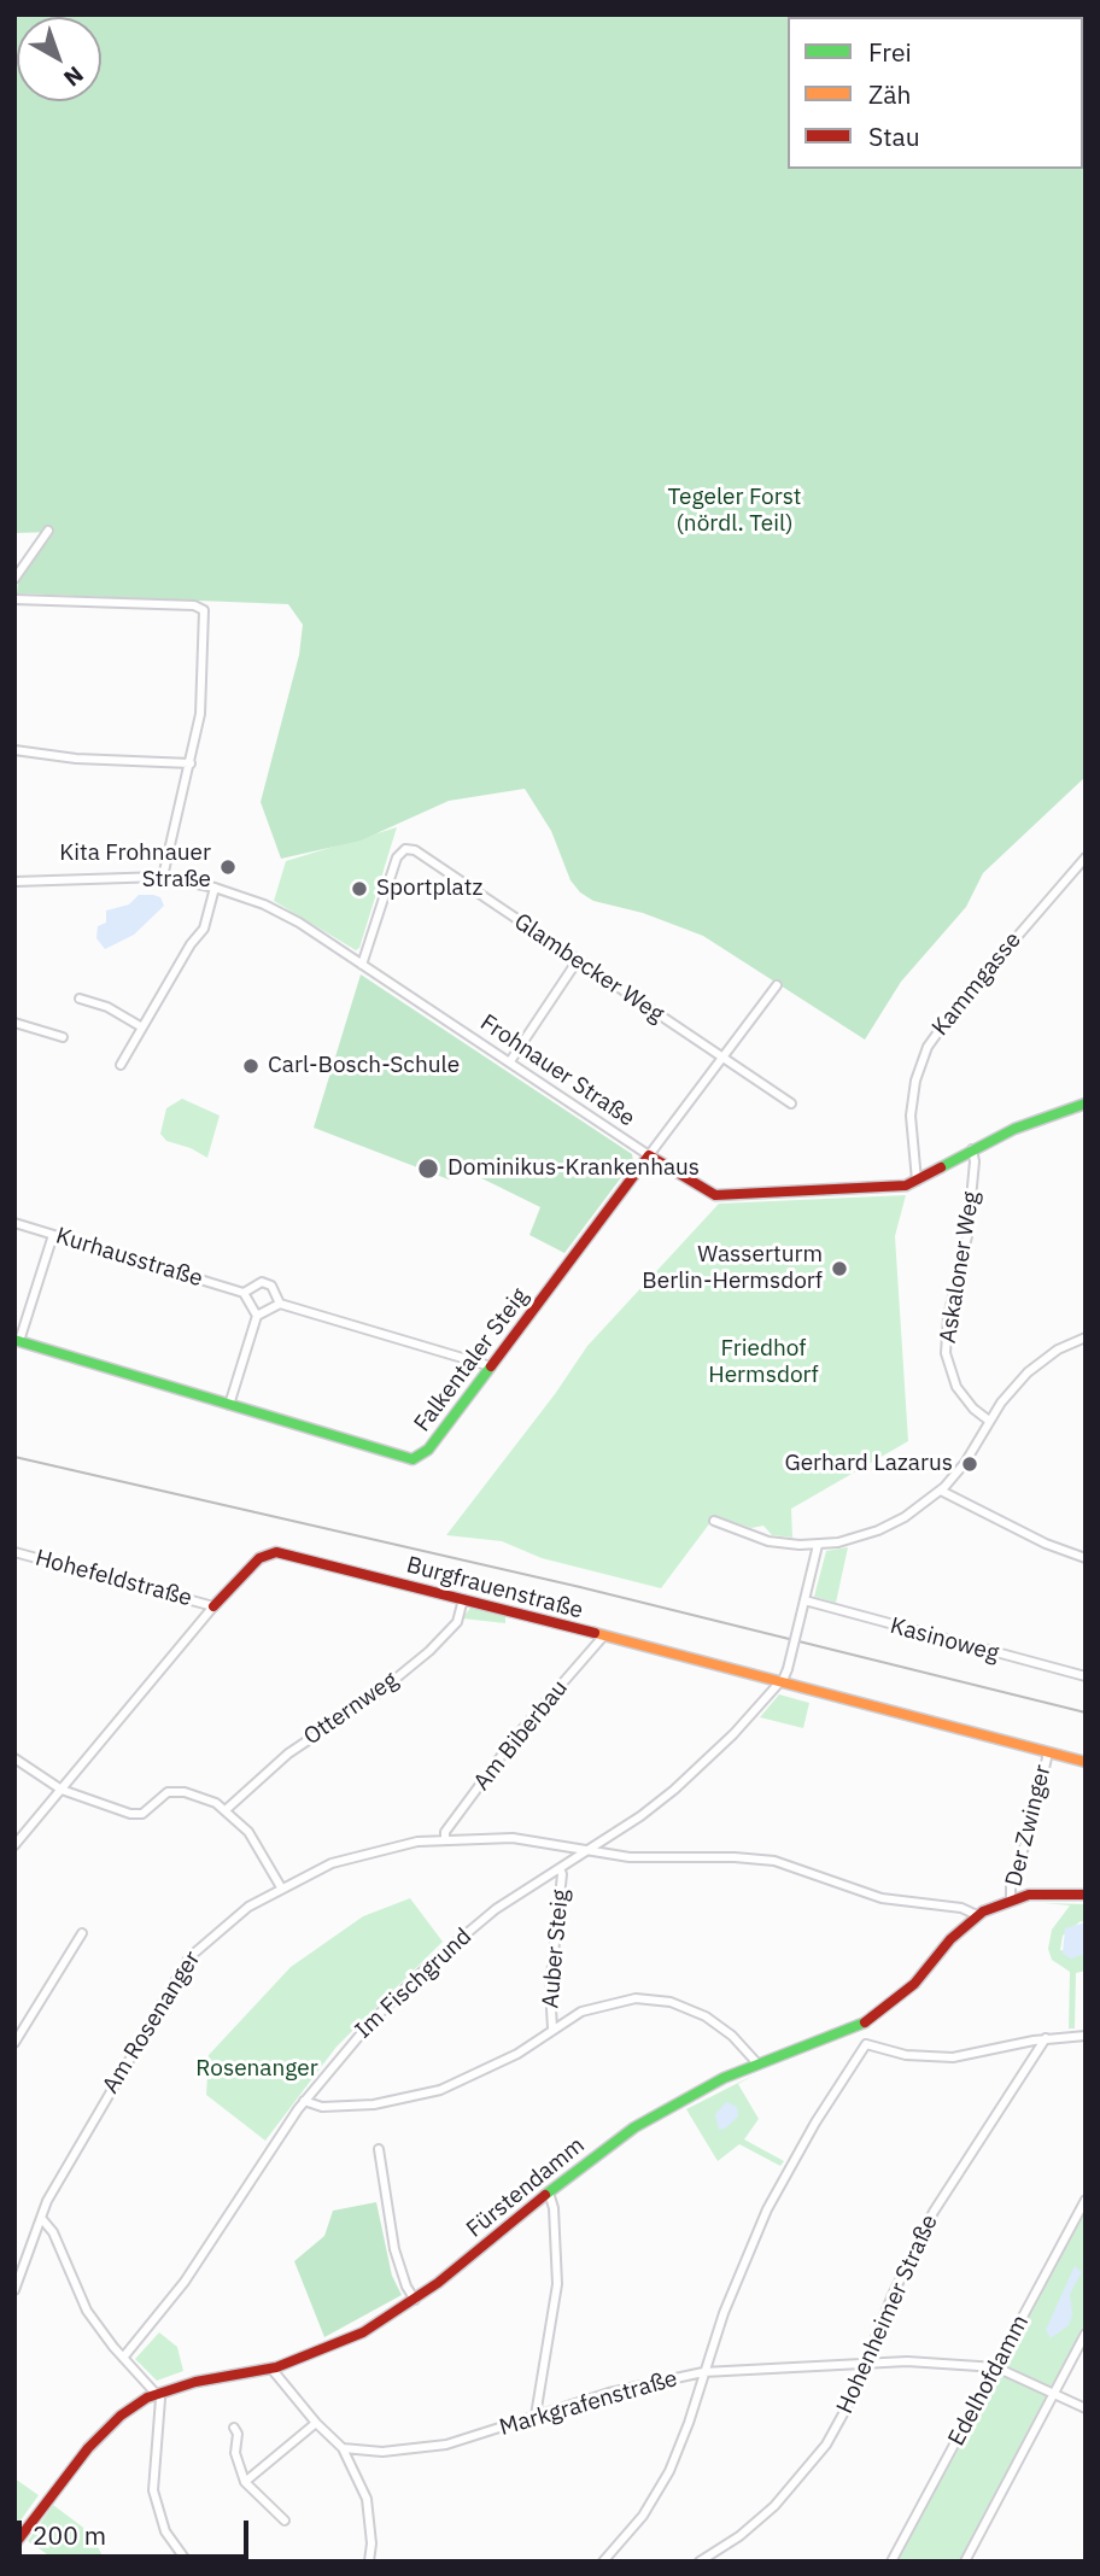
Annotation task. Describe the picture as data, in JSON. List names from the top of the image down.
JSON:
{
  "streets": {
    "street": [
      "Glambecker Weg",
      "Kammgasse",
      "Frohnauer Straße",
      "Kurhausstraße",
      "Askaloner Weg",
      "Falkentaler Steig",
      "Hohefeldstraße",
      "Burgfrauenstraße",
      "Kasinoweg",
      "Otternweg",
      "Am Biberbau",
      "Der Zwinger",
      "Auber Steig",
      "Im Fischgrund",
      "Am Rosenanger",
      "Fürstendamm",
      "Hohenheimer Straße",
      "Edelhofdamm",
      "Markgrafenstraße"
    ]
  },
  "crossings": [
    ["Glambecker Weg", "Frohnauer Straße"],
    ["Glambecker Weg", "Falkentaler Steig"],
    ["Kammgasse", "Frohnauer Straße"],
    ["Frohnauer Straße", "Askaloner Weg"],
    ["Frohnauer Straße", "Falkentaler Steig"],
    ["Kurhausstraße", "Falkentaler Steig"],
    ["Hohefeldstraße", "Burgfrauenstraße"],
    ["Burgfrauenstraße", "Otternweg"],
    ["Burgfrauenstraße", "Am Biberbau"],
    ["Burgfrauenstraße", "Der Zwinger"],
    ["Burgfrauenstraße", "Im Fischgrund"],
    ["Kasinoweg", "Im Fischgrund"],
    ["Am Biberbau", "Am Rosenanger"],
    ["Der Zwinger", "Fürstendamm"],
    ["Auber Steig", "Im Fischgrund"],
    ["Im Fischgrund", "Am Rosenanger"],
    ["Am Rosenanger", "Fürstendamm"],
    ["Hohenheimer Straße", "Markgrafenstraße"],
    ["Edelhofdamm", "Markgrafenstraße"]
  ],
  "parks": ["Tegeler Forst (nördl. Teil)", "Friedhof Hermsdorf", "Rosenanger"],
  "places": [
    "Kita Frohnauer Straße",
    "Sportplatz",
    "Carl-Bosch-Schule",
    "Dominikus-Krankenhaus",
    "Wasserturm Berlin-Hermsdorf",
    "Gerhard Lazarus"
  ],
  "legend": ["Frei", "Zäh", "Stau"],
  "scale_bar": "200 m",
  "north": "bottom right"
}
